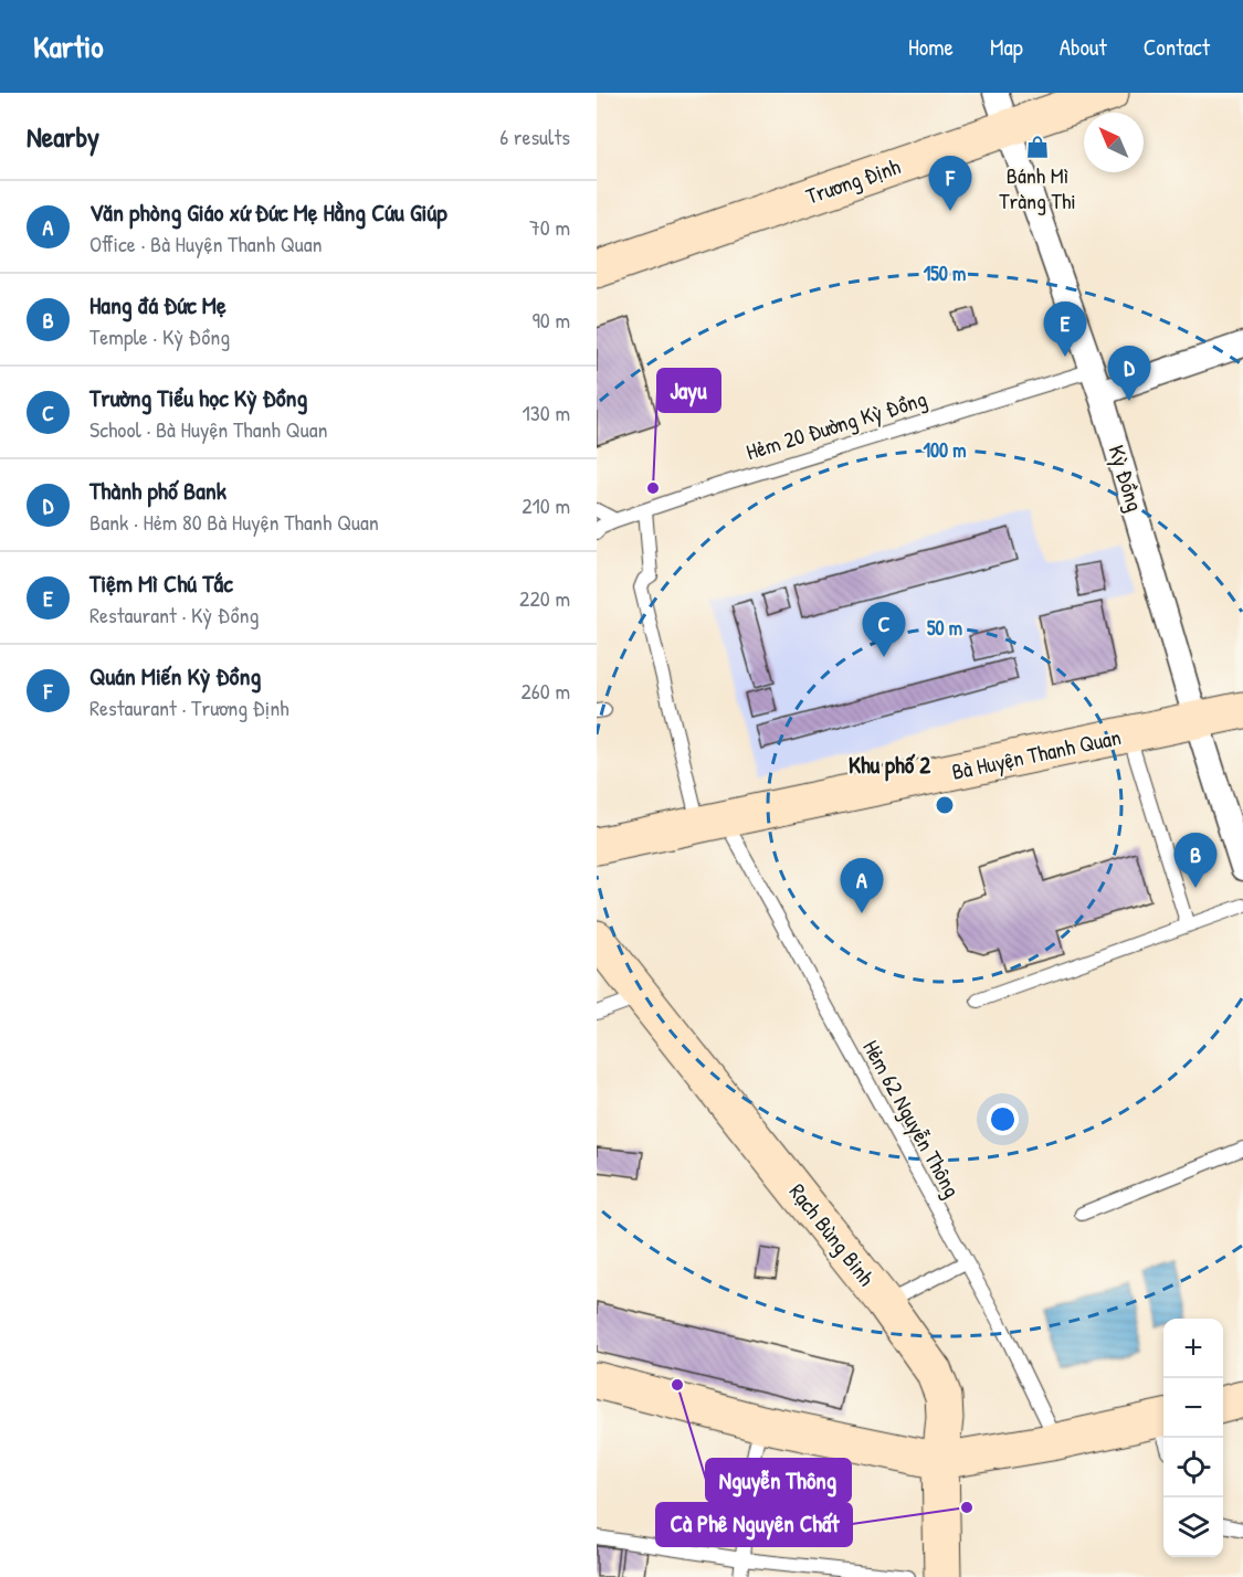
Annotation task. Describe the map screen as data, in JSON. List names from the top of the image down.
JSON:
{
  "streets": {
    "street": [
      "Trương Định",
      "Kỳ Ðồng",
      "Bà Huyện Thanh Quan",
      "Rạch Bùng Binh"
    ],
    "lane": ["Hẻm 20 Đường Kỳ Ðồng", "Hẻm 62 Nguyễn Thông"]
  },
  "crossings": [
    ["Trương Định", "Kỳ Ðồng"],
    ["Hẻm 20 Đường Kỳ Ðồng", "Kỳ Ðồng"],
    ["Hẻm 20 Đường Kỳ Ðồng", "Hẻm 62 Nguyễn Thông"],
    ["Kỳ Ðồng", "Bà Huyện Thanh Quan"],
    ["Bà Huyện Thanh Quan", "Hẻm 62 Nguyễn Thông"]
  ],
  "districts": ["Khu phố 2"],
  "places": {
    "shop": ["Bánh Mì Tràng Thi"],
    "other": ["Jayu", "Nguyễn Thông", "Cà Phê Nguyên Chất"]
  },
  "north": "top left",
  "page": {
    "header": "Kartio",
    "nav": [
      "Home",
      "Map",
      "About",
      "Contact"
    ],
    "heading": ["Nearby", "6 results"],
    "pins": [
      "F",
      "E",
      "D",
      "C",
      "B",
      "A"
    ],
    "list": [
      {
        "mark": "A",
        "name": "Văn phòng Giáo xứ Đức Mẹ Hằng Cứu Giúp",
        "note": "Office · Bà Huyện Thanh Quan",
        "value": "70 m"
      },
      {
        "mark": "B",
        "name": "Hang đá Đức Mẹ",
        "note": "Temple · Kỳ Ðồng",
        "value": "90 m"
      },
      {
        "mark": "C",
        "name": "Trường Tiểu học Kỳ Đồng",
        "note": "School · Bà Huyện Thanh Quan",
        "value": "130 m"
      },
      {
        "mark": "D",
        "name": "Thành phố Bank",
        "note": "Bank · Hẻm 80 Bà Huyện Thanh Quan",
        "value": "210 m"
      },
      {
        "mark": "E",
        "name": "Tiệm Mì Chú Tắc",
        "note": "Restaurant · Kỳ Ðồng",
        "value": "220 m"
      },
      {
        "mark": "F",
        "name": "Quán Miến Kỳ Đồng",
        "note": "Restaurant · Trương Định",
        "value": "260 m"
      }
    ],
    "map_buttons": ["+", "−"]
  },
  "rings": ["150 m", "100 m", "50 m"]
}
